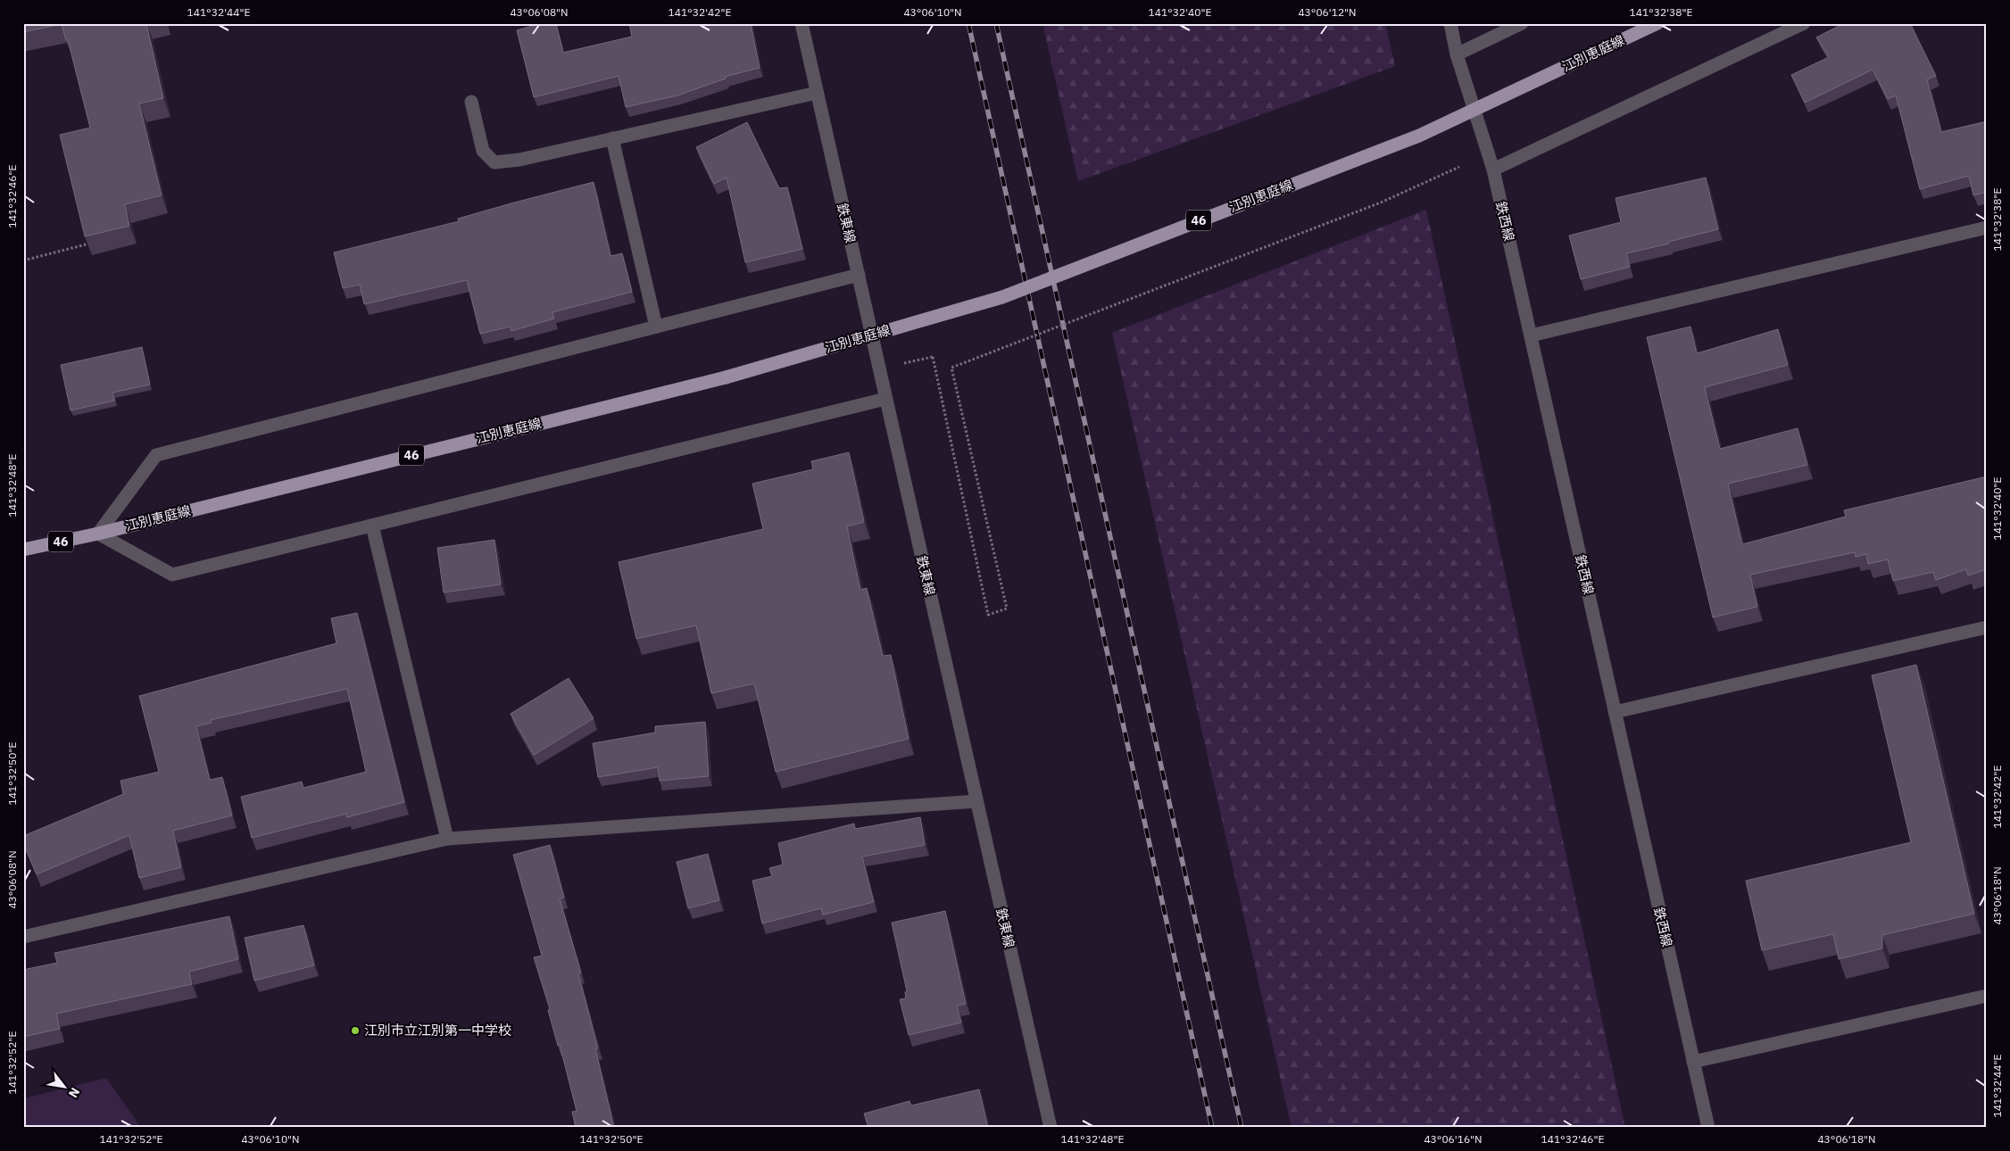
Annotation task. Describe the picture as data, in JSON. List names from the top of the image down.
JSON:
{
  "streets": {
    "main road": ["江別恵庭線", "46"],
    "street": ["鉄西線", "鉄東線"]
  },
  "places": ["江別市立江別第一中学校"],
  "north": "bottom right",
  "coordinates": [
    "141°32'44\"E",
    "43°06'08\"N",
    "141°32'42\"E",
    "43°06'10\"N",
    "141°32'40\"E",
    "43°06'12\"N",
    "141°32'38\"E",
    "141°32'46\"E",
    "141°32'48\"E",
    "141°32'50\"E",
    "43°06'18\"N",
    "141°32'52\"E",
    "43°06'16\"N"
  ]
}
